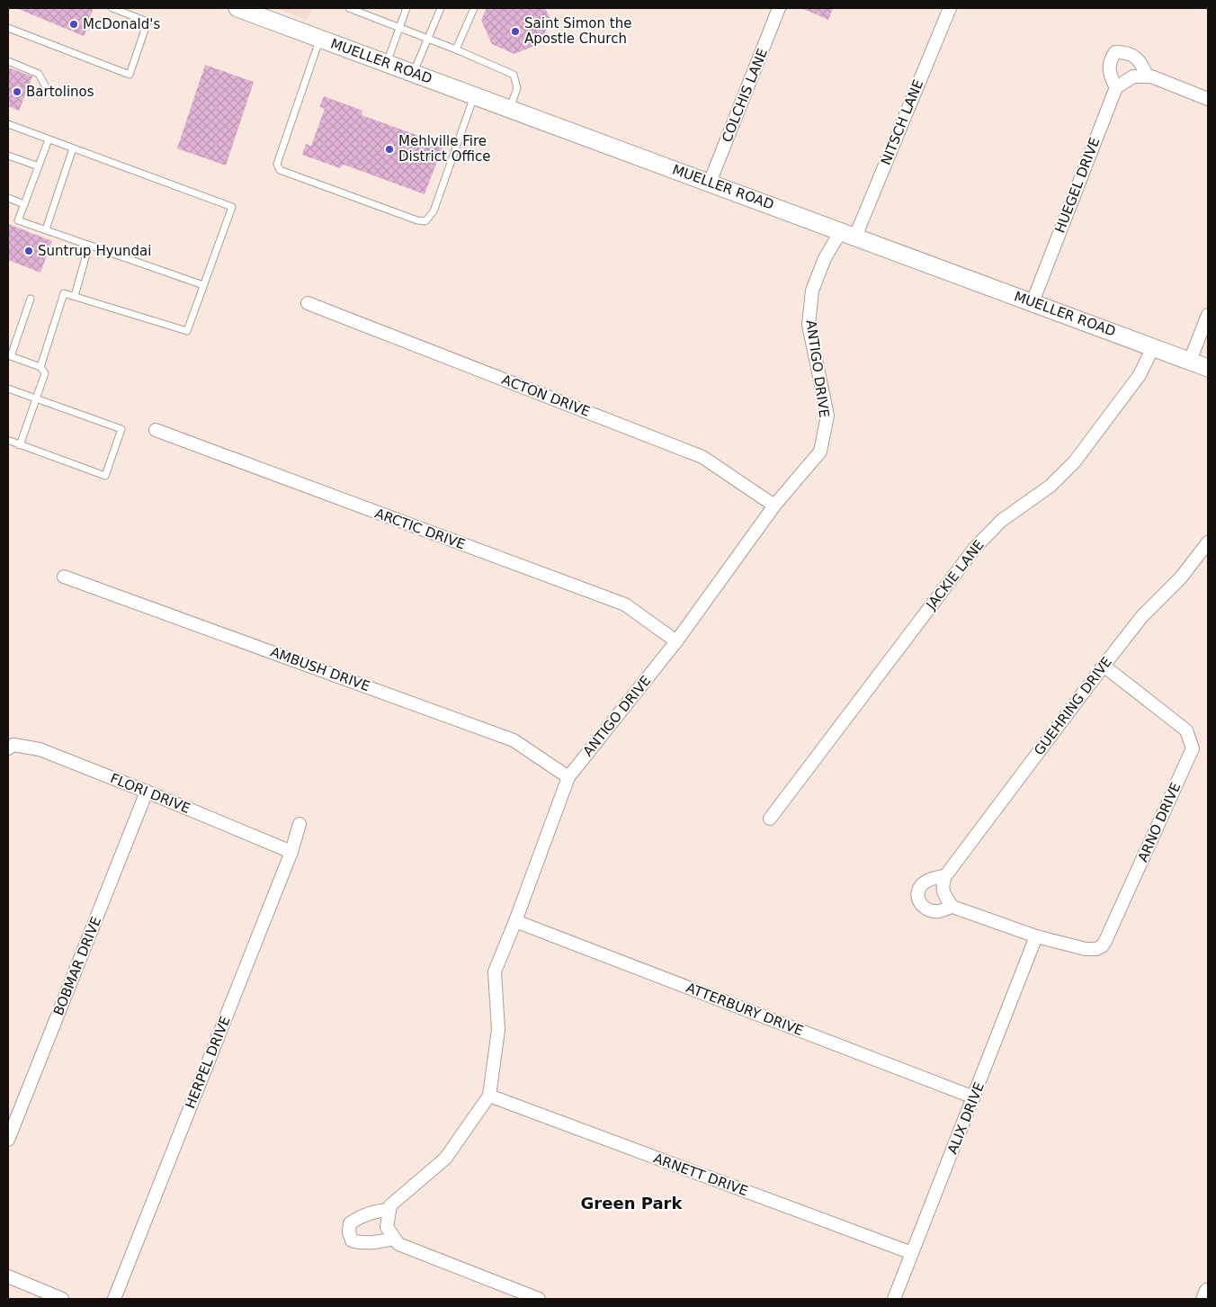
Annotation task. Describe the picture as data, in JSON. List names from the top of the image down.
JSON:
{
  "streets": {
    "street": [
      "MUELLER ROAD",
      "COLCHIS LANE",
      "NITSCH LANE",
      "HUEGEL DRIVE",
      "ANTIGO DRIVE",
      "ACTON DRIVE",
      "ARCTIC DRIVE",
      "JACKIE LANE",
      "AMBUSH DRIVE",
      "GUEHRING DRIVE",
      "FLORI DRIVE",
      "ARNO DRIVE",
      "BOBMAR DRIVE",
      "ATTERBURY DRIVE",
      "HERPEL DRIVE",
      "ALIX DRIVE",
      "ARNETT DRIVE"
    ]
  },
  "crossings": [
    ["MUELLER ROAD", "COLCHIS LANE"],
    ["MUELLER ROAD", "NITSCH LANE"],
    ["MUELLER ROAD", "HUEGEL DRIVE"],
    ["MUELLER ROAD", "ANTIGO DRIVE"],
    ["MUELLER ROAD", "JACKIE LANE"],
    ["NITSCH LANE", "ANTIGO DRIVE"],
    ["ANTIGO DRIVE", "ACTON DRIVE"],
    ["ANTIGO DRIVE", "ARCTIC DRIVE"],
    ["ANTIGO DRIVE", "AMBUSH DRIVE"],
    ["ANTIGO DRIVE", "ATTERBURY DRIVE"],
    ["ANTIGO DRIVE", "ARNETT DRIVE"],
    ["GUEHRING DRIVE", "ARNO DRIVE"],
    ["FLORI DRIVE", "BOBMAR DRIVE"],
    ["FLORI DRIVE", "HERPEL DRIVE"],
    ["ARNO DRIVE", "ALIX DRIVE"],
    ["ATTERBURY DRIVE", "ALIX DRIVE"],
    ["ALIX DRIVE", "ARNETT DRIVE"]
  ],
  "districts": ["Green Park"],
  "places": [
    "McDonald's",
    "Saint Simon the Apostle Church",
    "Bartolinos",
    "Mehlville Fire District Office",
    "Suntrup Hyundai"
  ]
}
